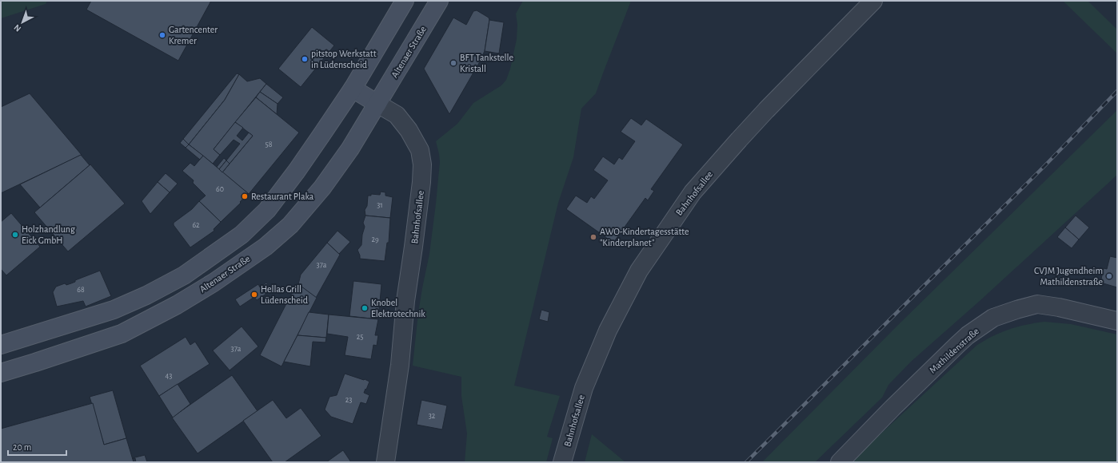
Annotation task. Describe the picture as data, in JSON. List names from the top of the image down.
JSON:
{
  "streets": {
    "main road": ["Altenaer Straße"],
    "street": ["Bahnhofsallee", "Mathildenstraße"]
  },
  "crossings": [
    ["Altenaer Straße", "Bahnhofsallee"]
  ],
  "places": [
    "Gartencenter Kremer",
    "pitstop Werkstatt in Lüdenscheid",
    "BFT Tankstelle Kristall",
    "Restaurant Plaka",
    "Holzhandlung Eick GmbH",
    "AWO-Kindertagesstätte \"Kinderplanet\"",
    "CVJM Jugendheim Mathildenstraße",
    "Hellas Grill Lüdenscheid",
    "Knobel Elektrotechnik"
  ],
  "house_numbers": [
    "58",
    "60",
    "31",
    "62",
    "29",
    "37a",
    "68",
    "25",
    "37a",
    "43",
    "23",
    "32"
  ],
  "scale_bar": "20 m",
  "north": "bottom left"
}
